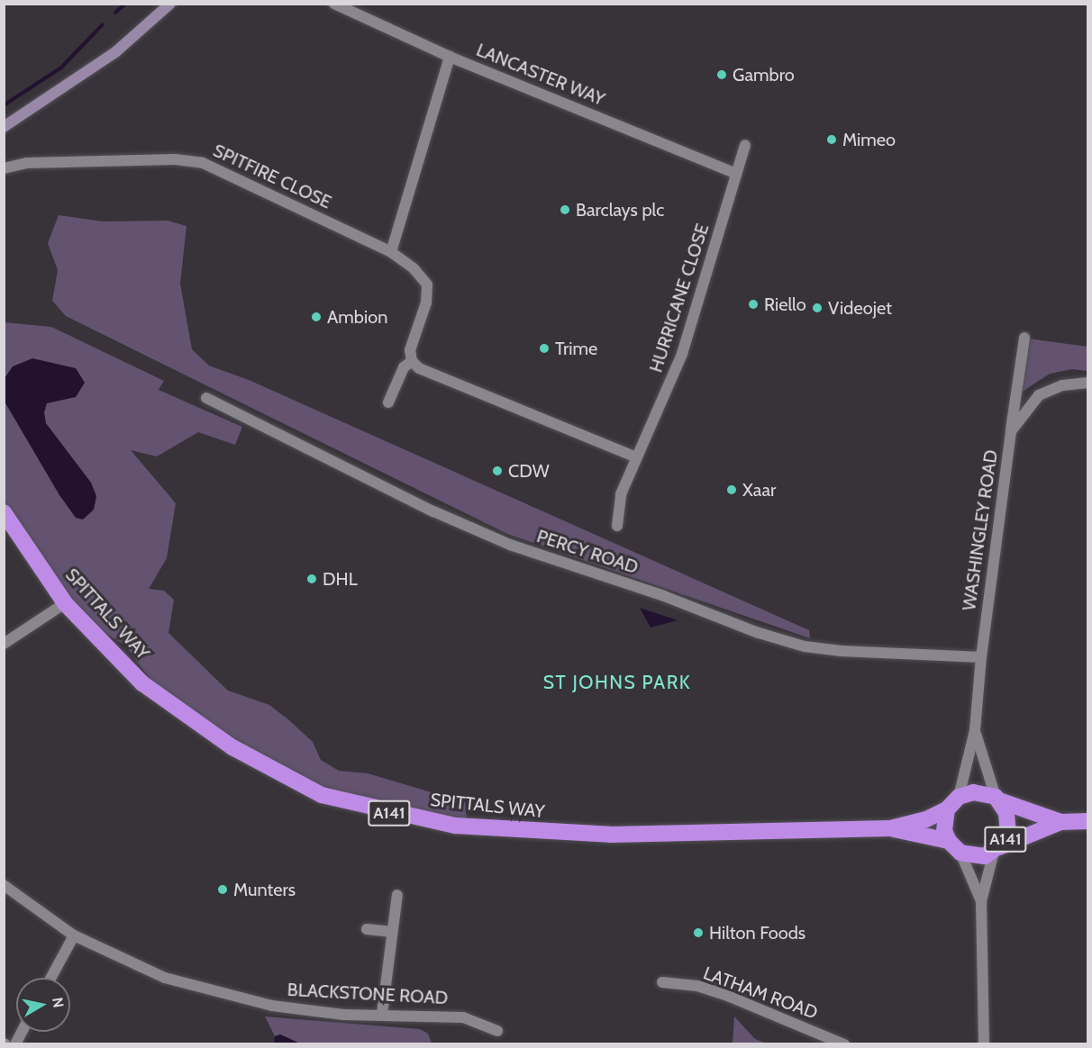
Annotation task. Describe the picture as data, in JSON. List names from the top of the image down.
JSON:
{
  "streets": {
    "highway": ["SPITTALS WAY", "A141"],
    "street": [
      "LANCASTER WAY",
      "SPITFIRE CLOSE",
      "HURRICANE CLOSE",
      "WASHINGLEY ROAD",
      "PERCY ROAD",
      "LATHAM ROAD",
      "BLACKSTONE ROAD"
    ]
  },
  "crossings": [
    ["LANCASTER WAY", "HURRICANE CLOSE"],
    ["WASHINGLEY ROAD", "PERCY ROAD"],
    ["WASHINGLEY ROAD", "A141"],
    ["SPITTALS WAY", "A141"]
  ],
  "districts": ["ST JOHNS PARK"],
  "places": [
    "Gambro",
    "Mimeo",
    "Barclays plc",
    "Riello",
    "Videojet",
    "Ambion",
    "Trime",
    "CDW",
    "Xaar",
    "DHL",
    "Munters",
    "Hilton Foods"
  ],
  "north": "right"
}
